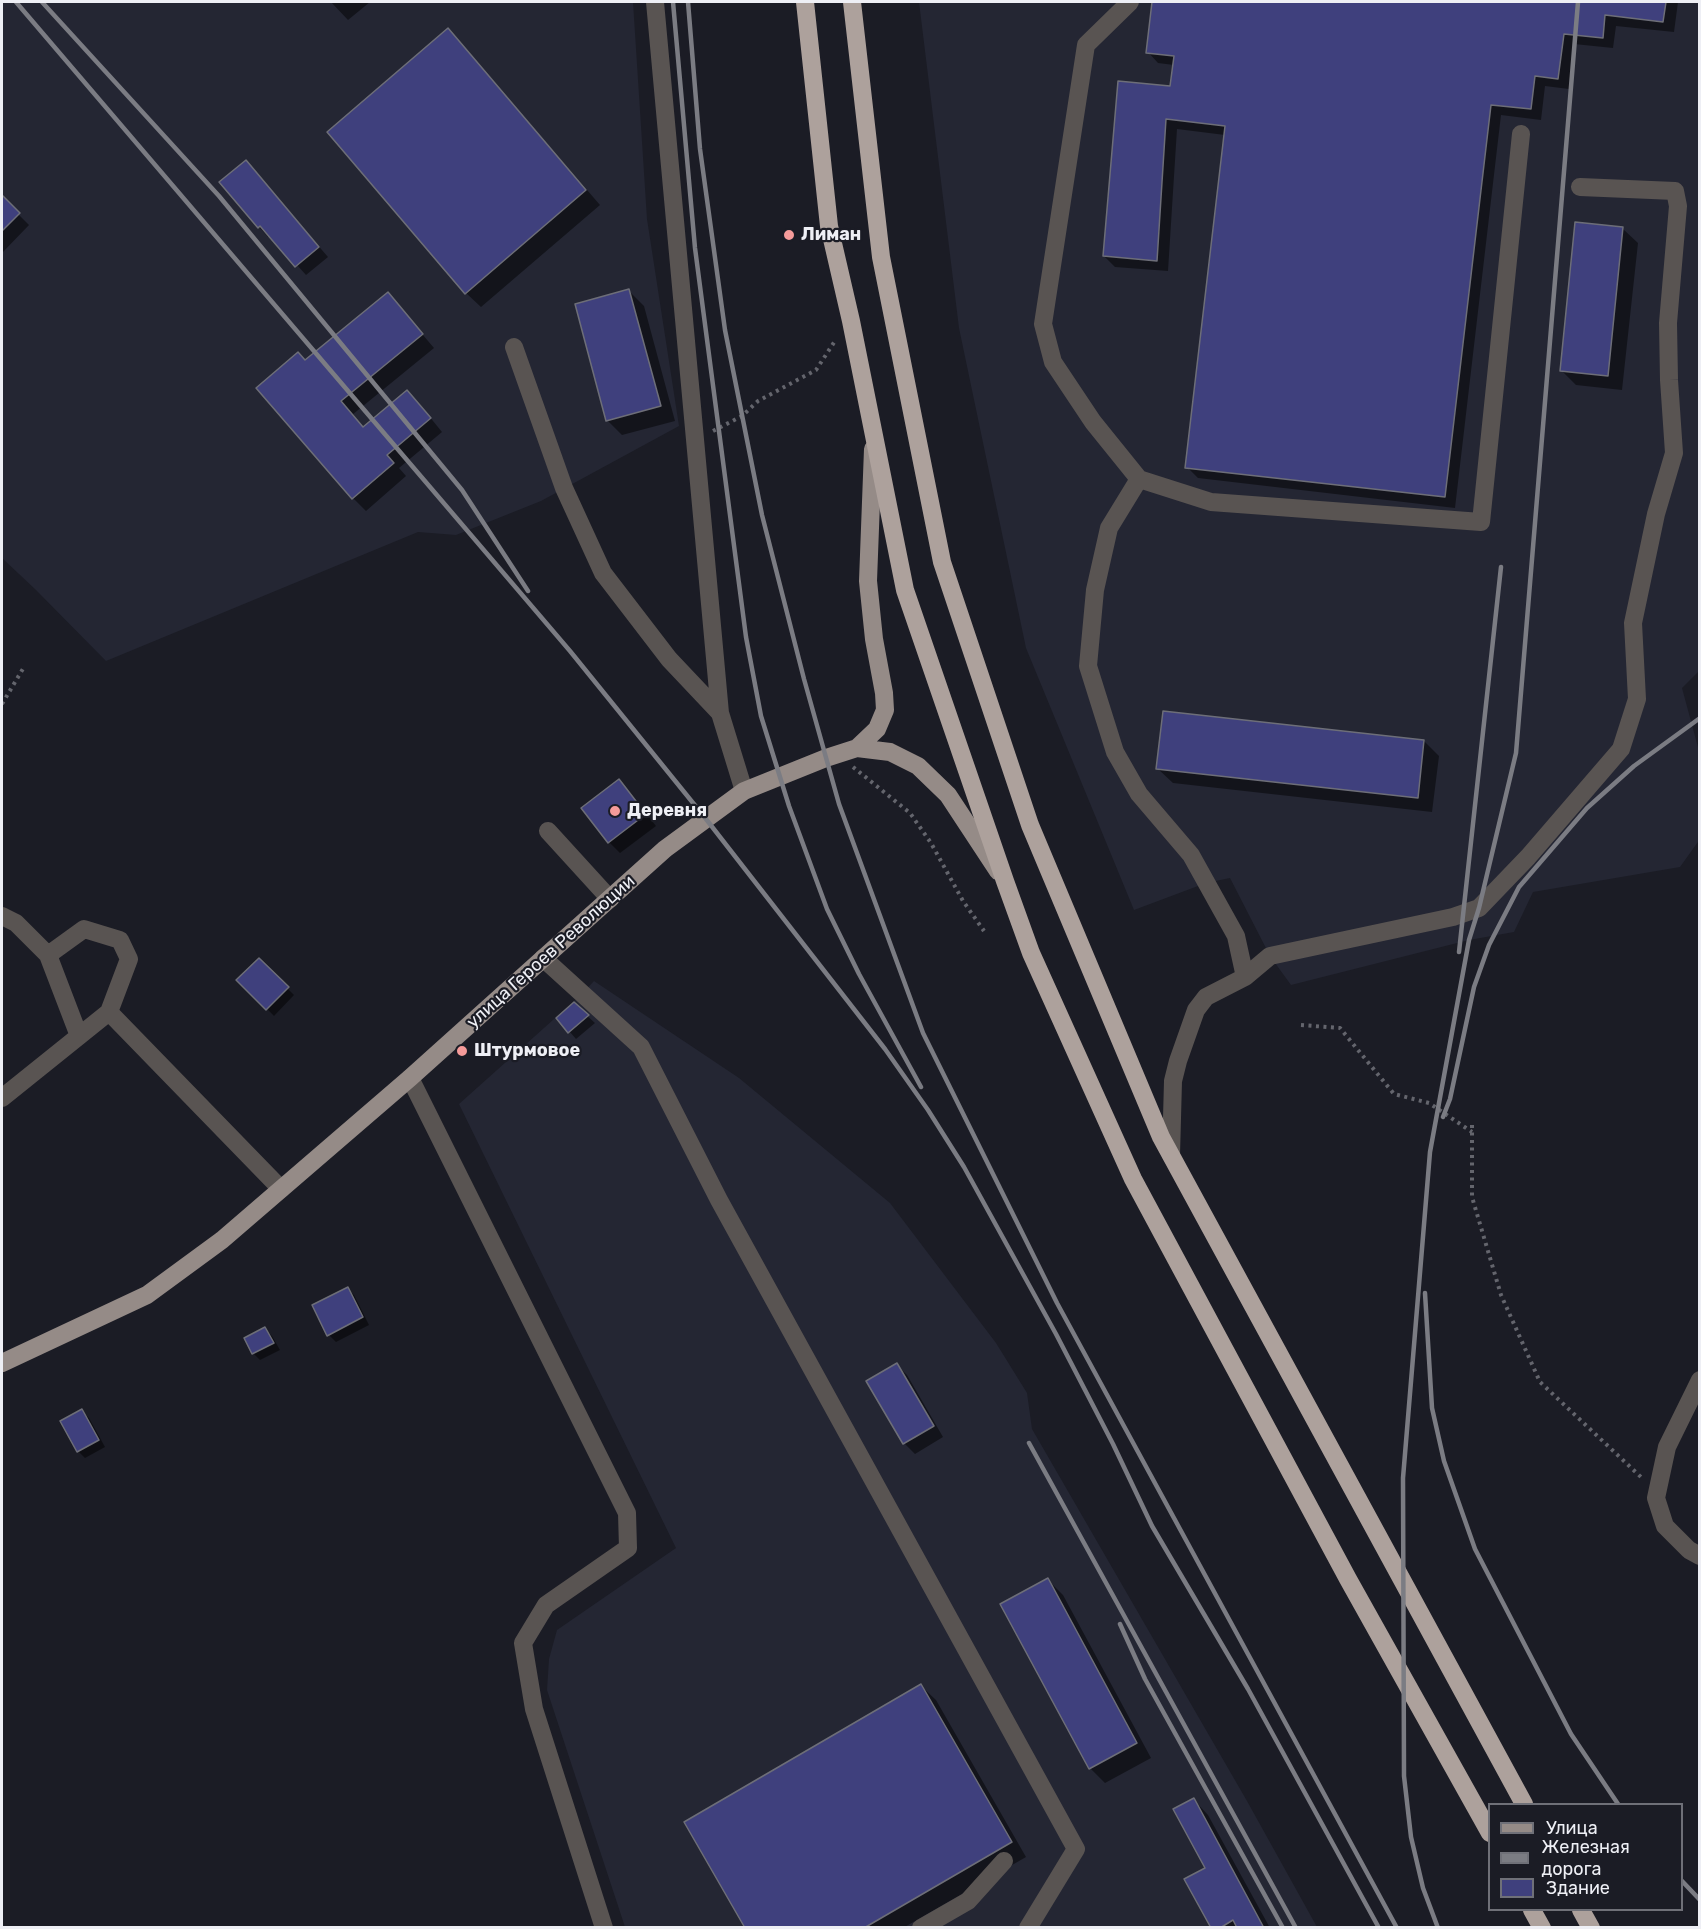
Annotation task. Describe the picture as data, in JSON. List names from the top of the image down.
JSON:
{
  "streets": {
    "main road": ["улица Героев Революции"]
  },
  "places": ["Лиман", "Деревня", "Штурмовое"],
  "legend": ["Улица", "Железная дорога", "Здание"]
}
